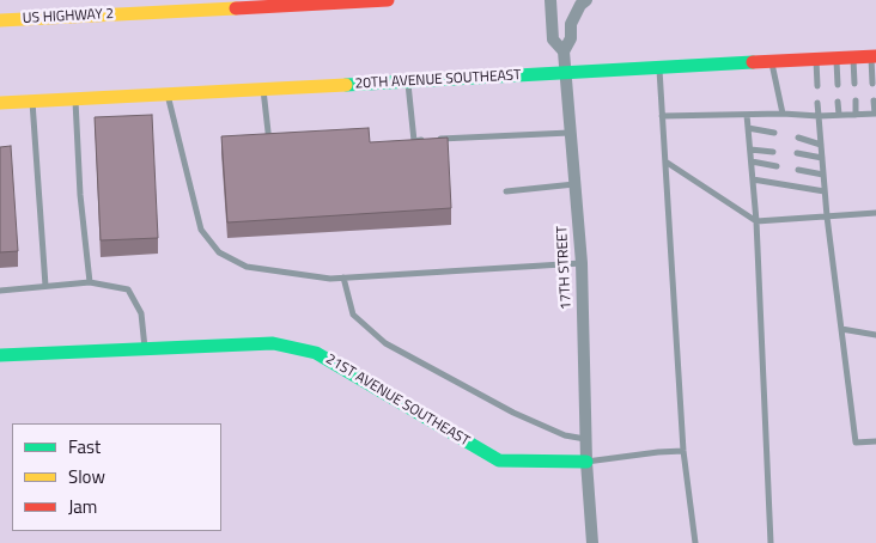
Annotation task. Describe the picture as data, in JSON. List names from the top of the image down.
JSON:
{
  "streets": {
    "main road": ["US HIGHWAY 2", "20TH AVENUE SOUTHEAST", "21ST AVENUE SOUTHEAST"],
    "street": ["17TH STREET"]
  },
  "crossings": [
    ["20TH AVENUE SOUTHEAST", "17TH STREET"],
    ["17TH STREET", "21ST AVENUE SOUTHEAST"]
  ],
  "legend": ["Fast", "Slow", "Jam"]
}
